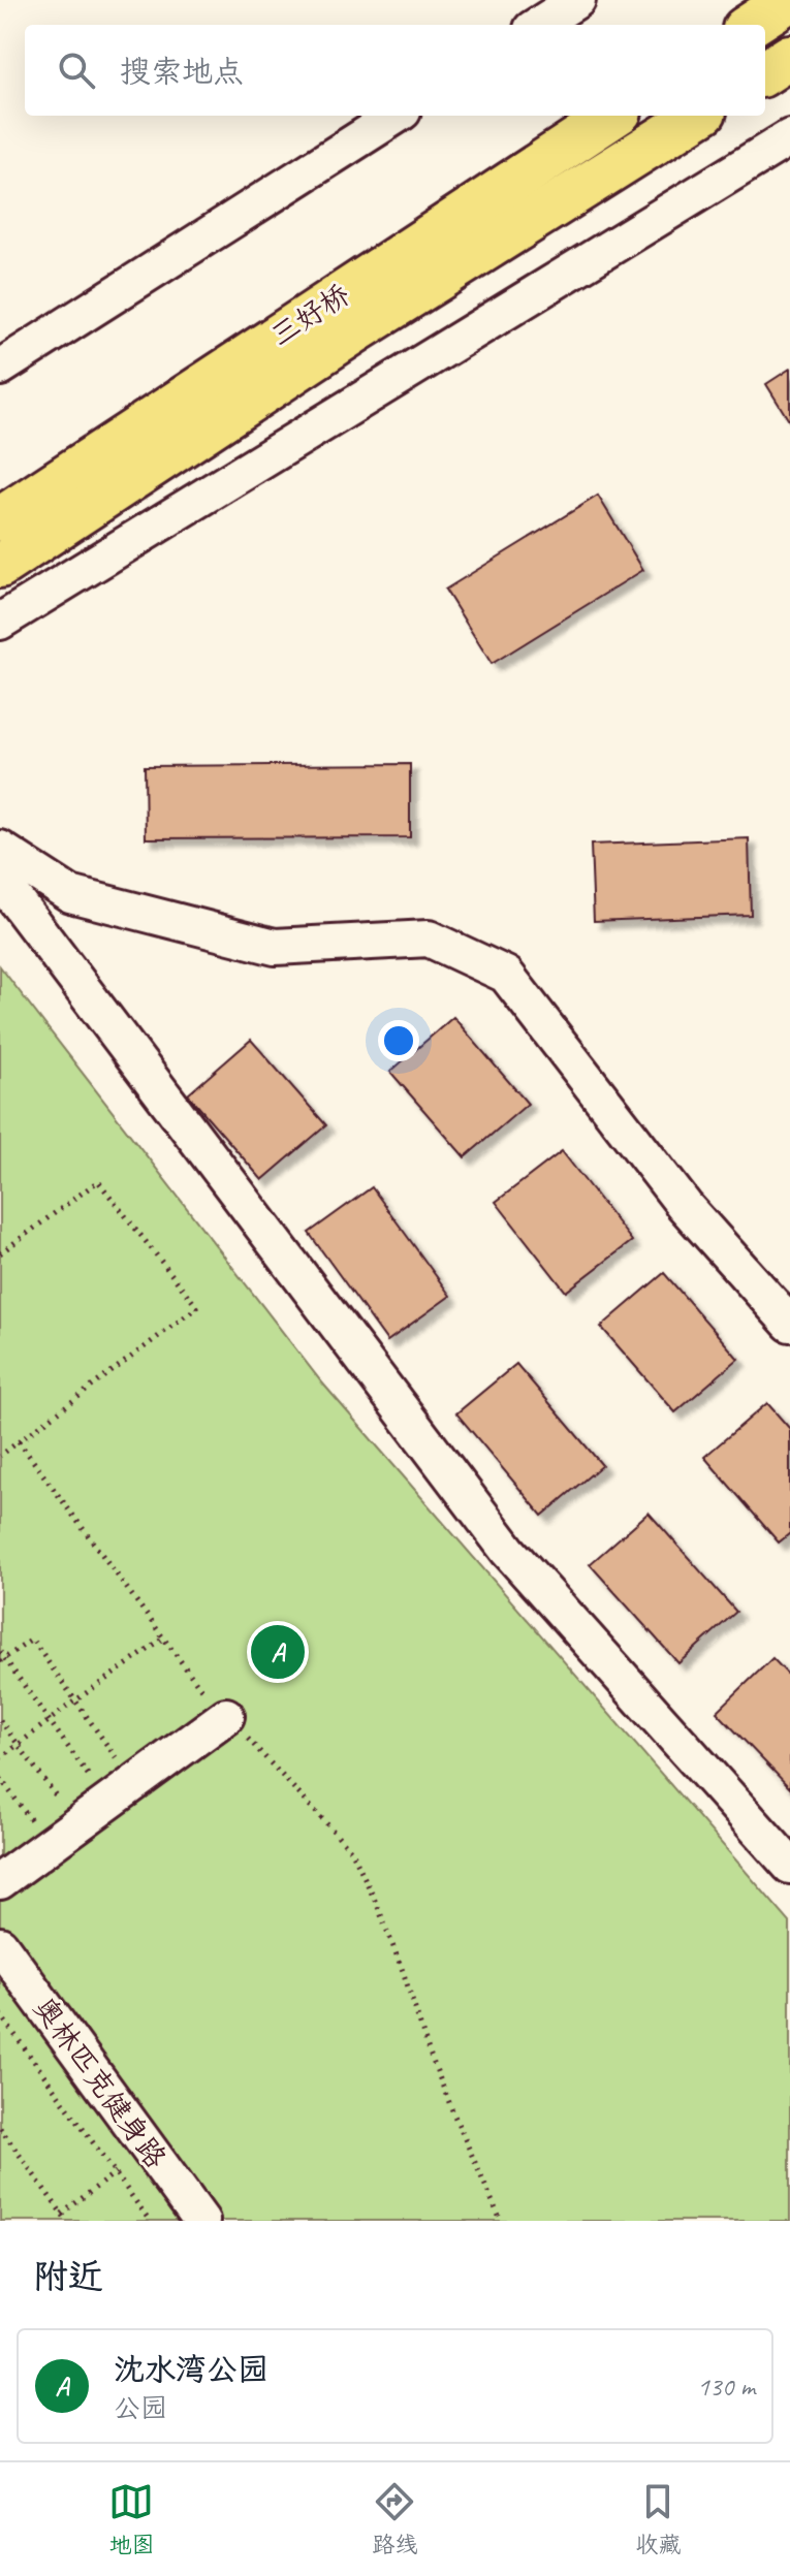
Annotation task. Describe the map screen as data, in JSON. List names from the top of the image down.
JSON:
{
  "streets": {
    "main road": ["三好桥"],
    "street": ["奥林匹克健身路"]
  },
  "page": {
    "search": "搜索地点",
    "pins": "A",
    "heading": "附近",
    "list": [
      {
        "mark": "A",
        "name": "沈水湾公园",
        "note": "公园",
        "value": "130 m"
      }
    ],
    "nav": ["地图", "路线", "收藏"]
  }
}
